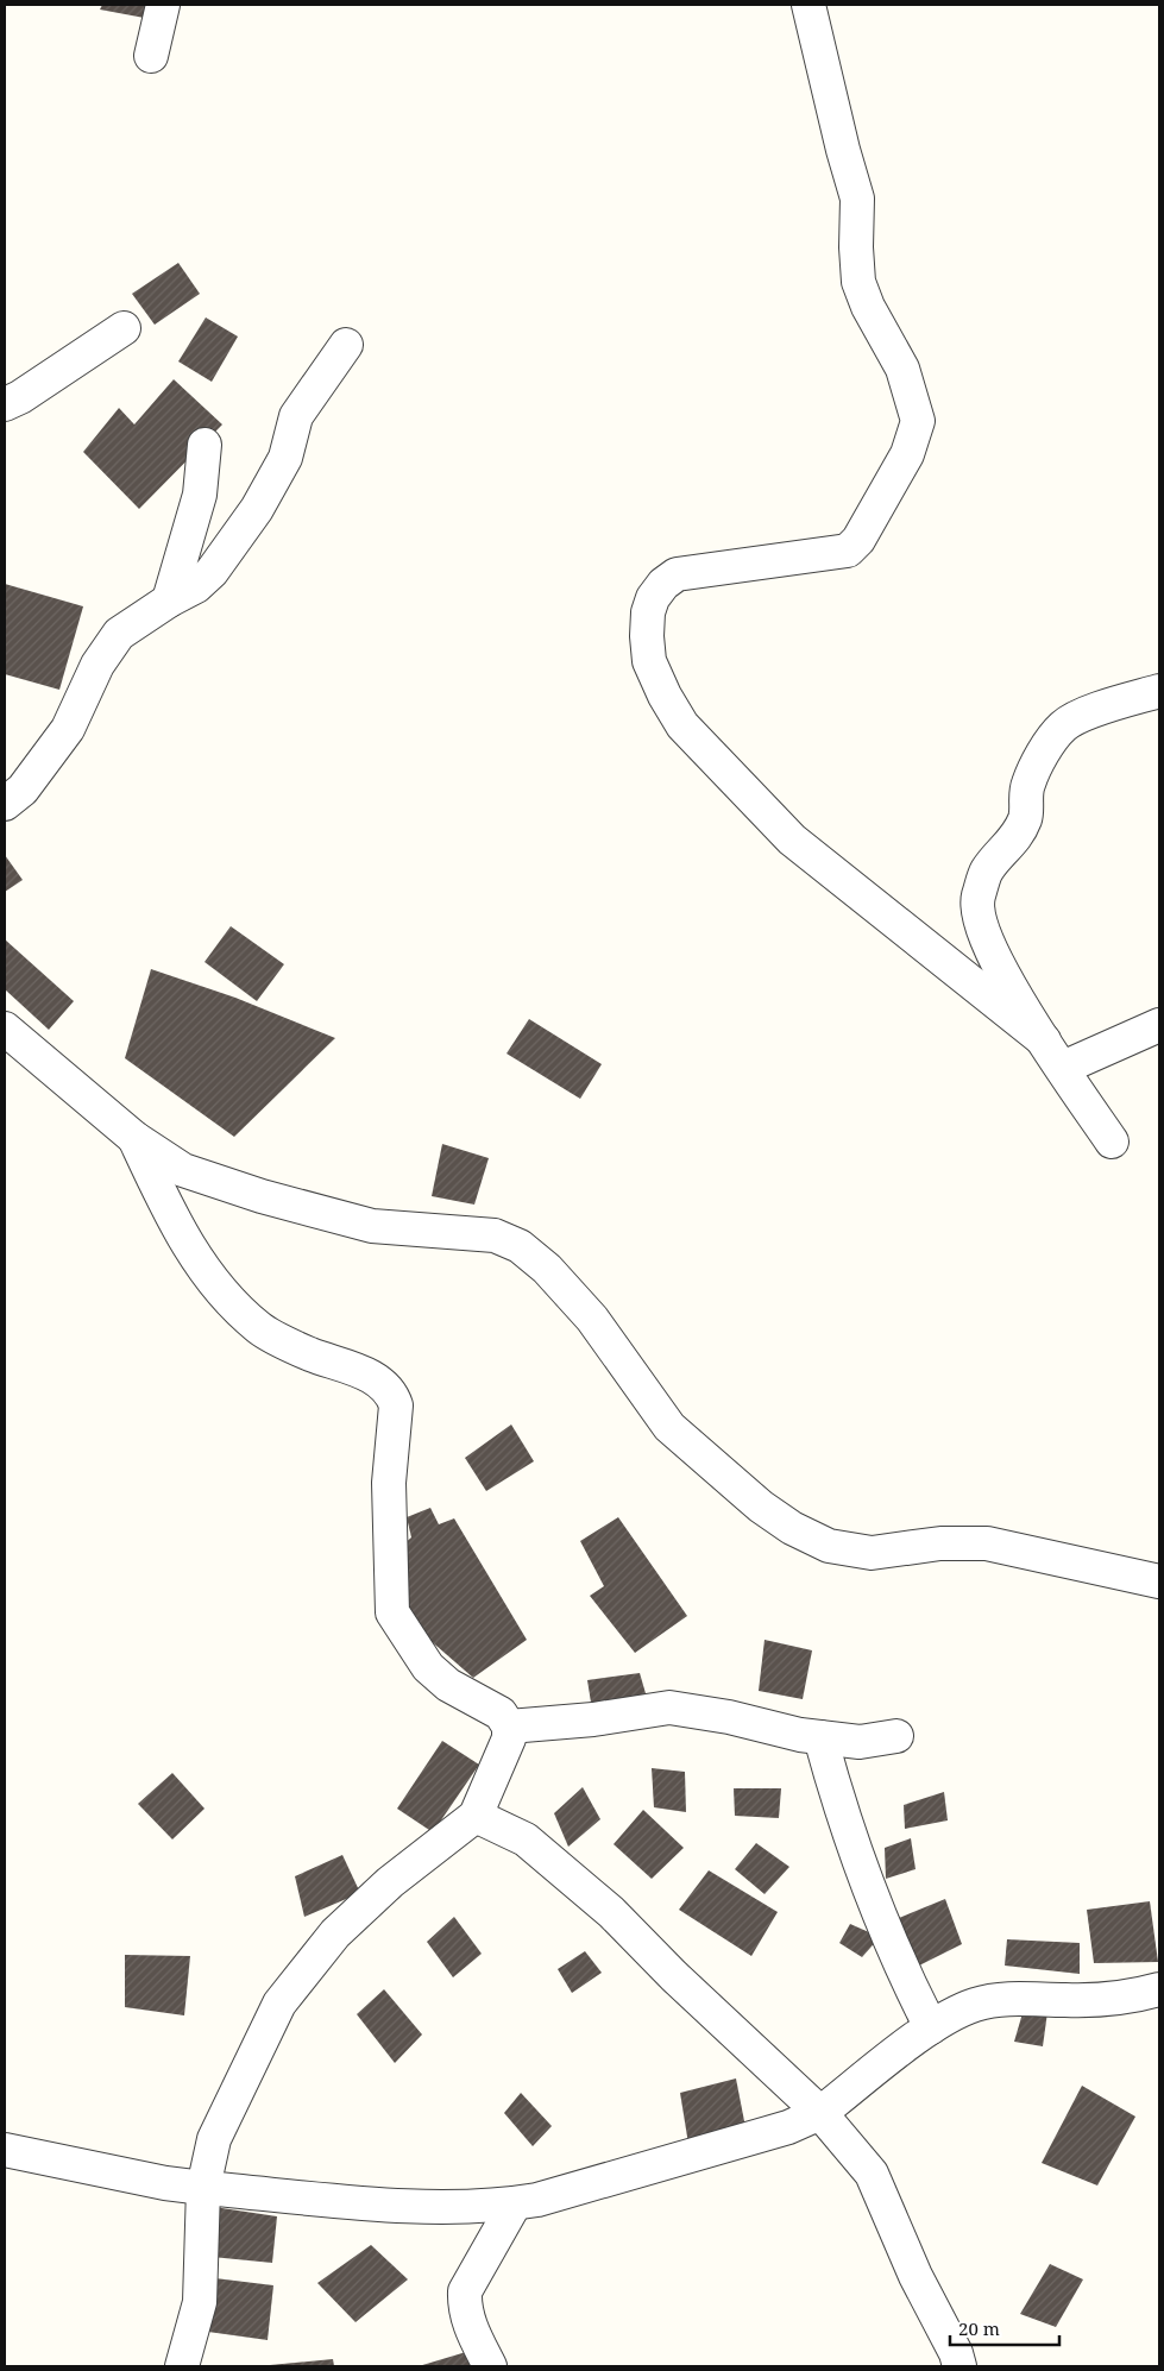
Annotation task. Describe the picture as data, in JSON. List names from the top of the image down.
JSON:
{
  "scale_bar": "20 m"
}
